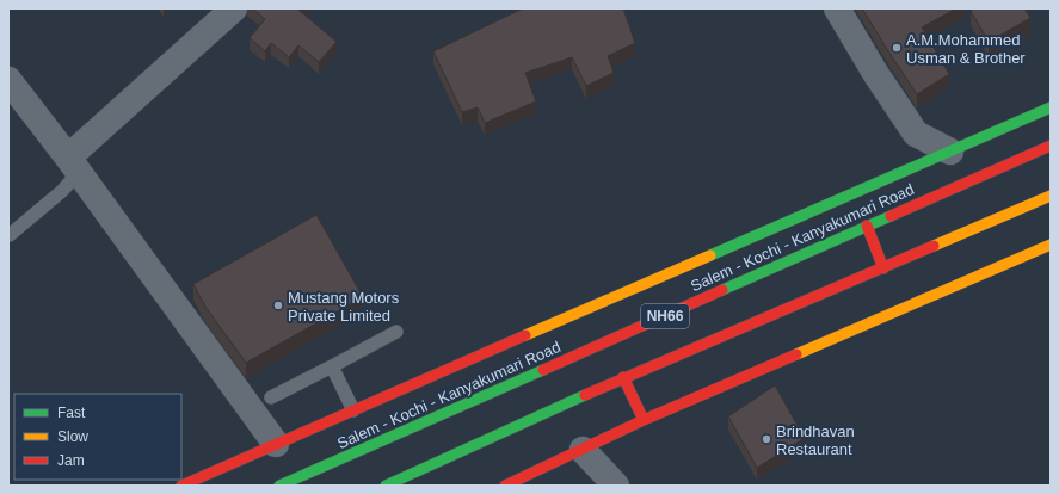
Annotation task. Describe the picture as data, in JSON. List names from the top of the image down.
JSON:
{
  "streets": {
    "main road": ["Salem - Kochi - Kanyakumari Road", "NH66"]
  },
  "places": ["A.M.Mohammed Usman & Brother", "Mustang Motors Private Limited", "Brindhavan Restaurant"],
  "legend": ["Fast", "Slow", "Jam"]
}
